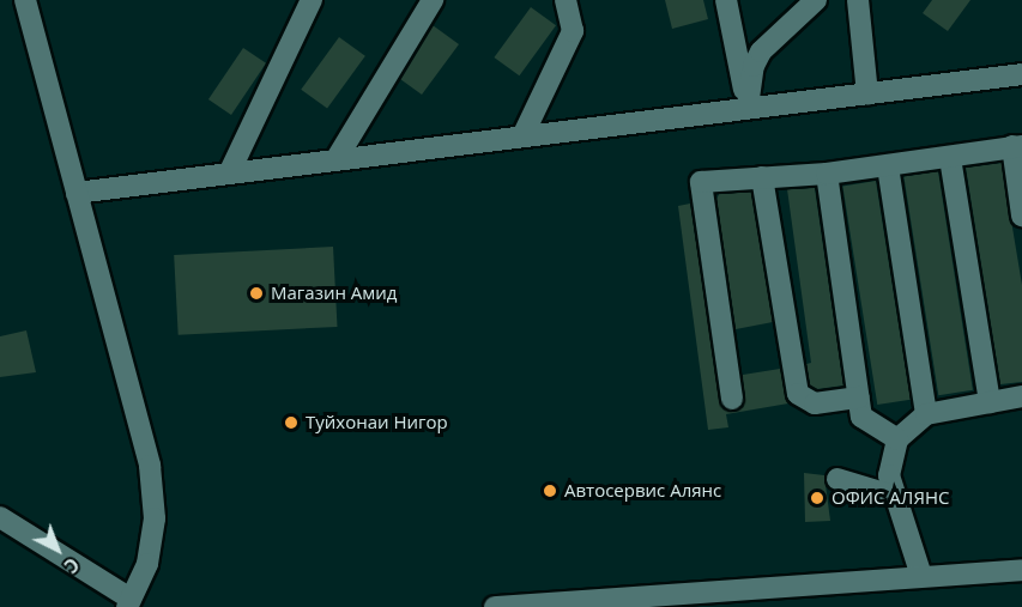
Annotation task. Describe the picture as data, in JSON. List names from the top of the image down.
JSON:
{
  "places": [
    "Магазин Амид",
    "Туйхонаи Нигор",
    "Автосервис Алянс",
    "ОФИС АЛЯНС"
  ],
  "north": "bottom right"
}
